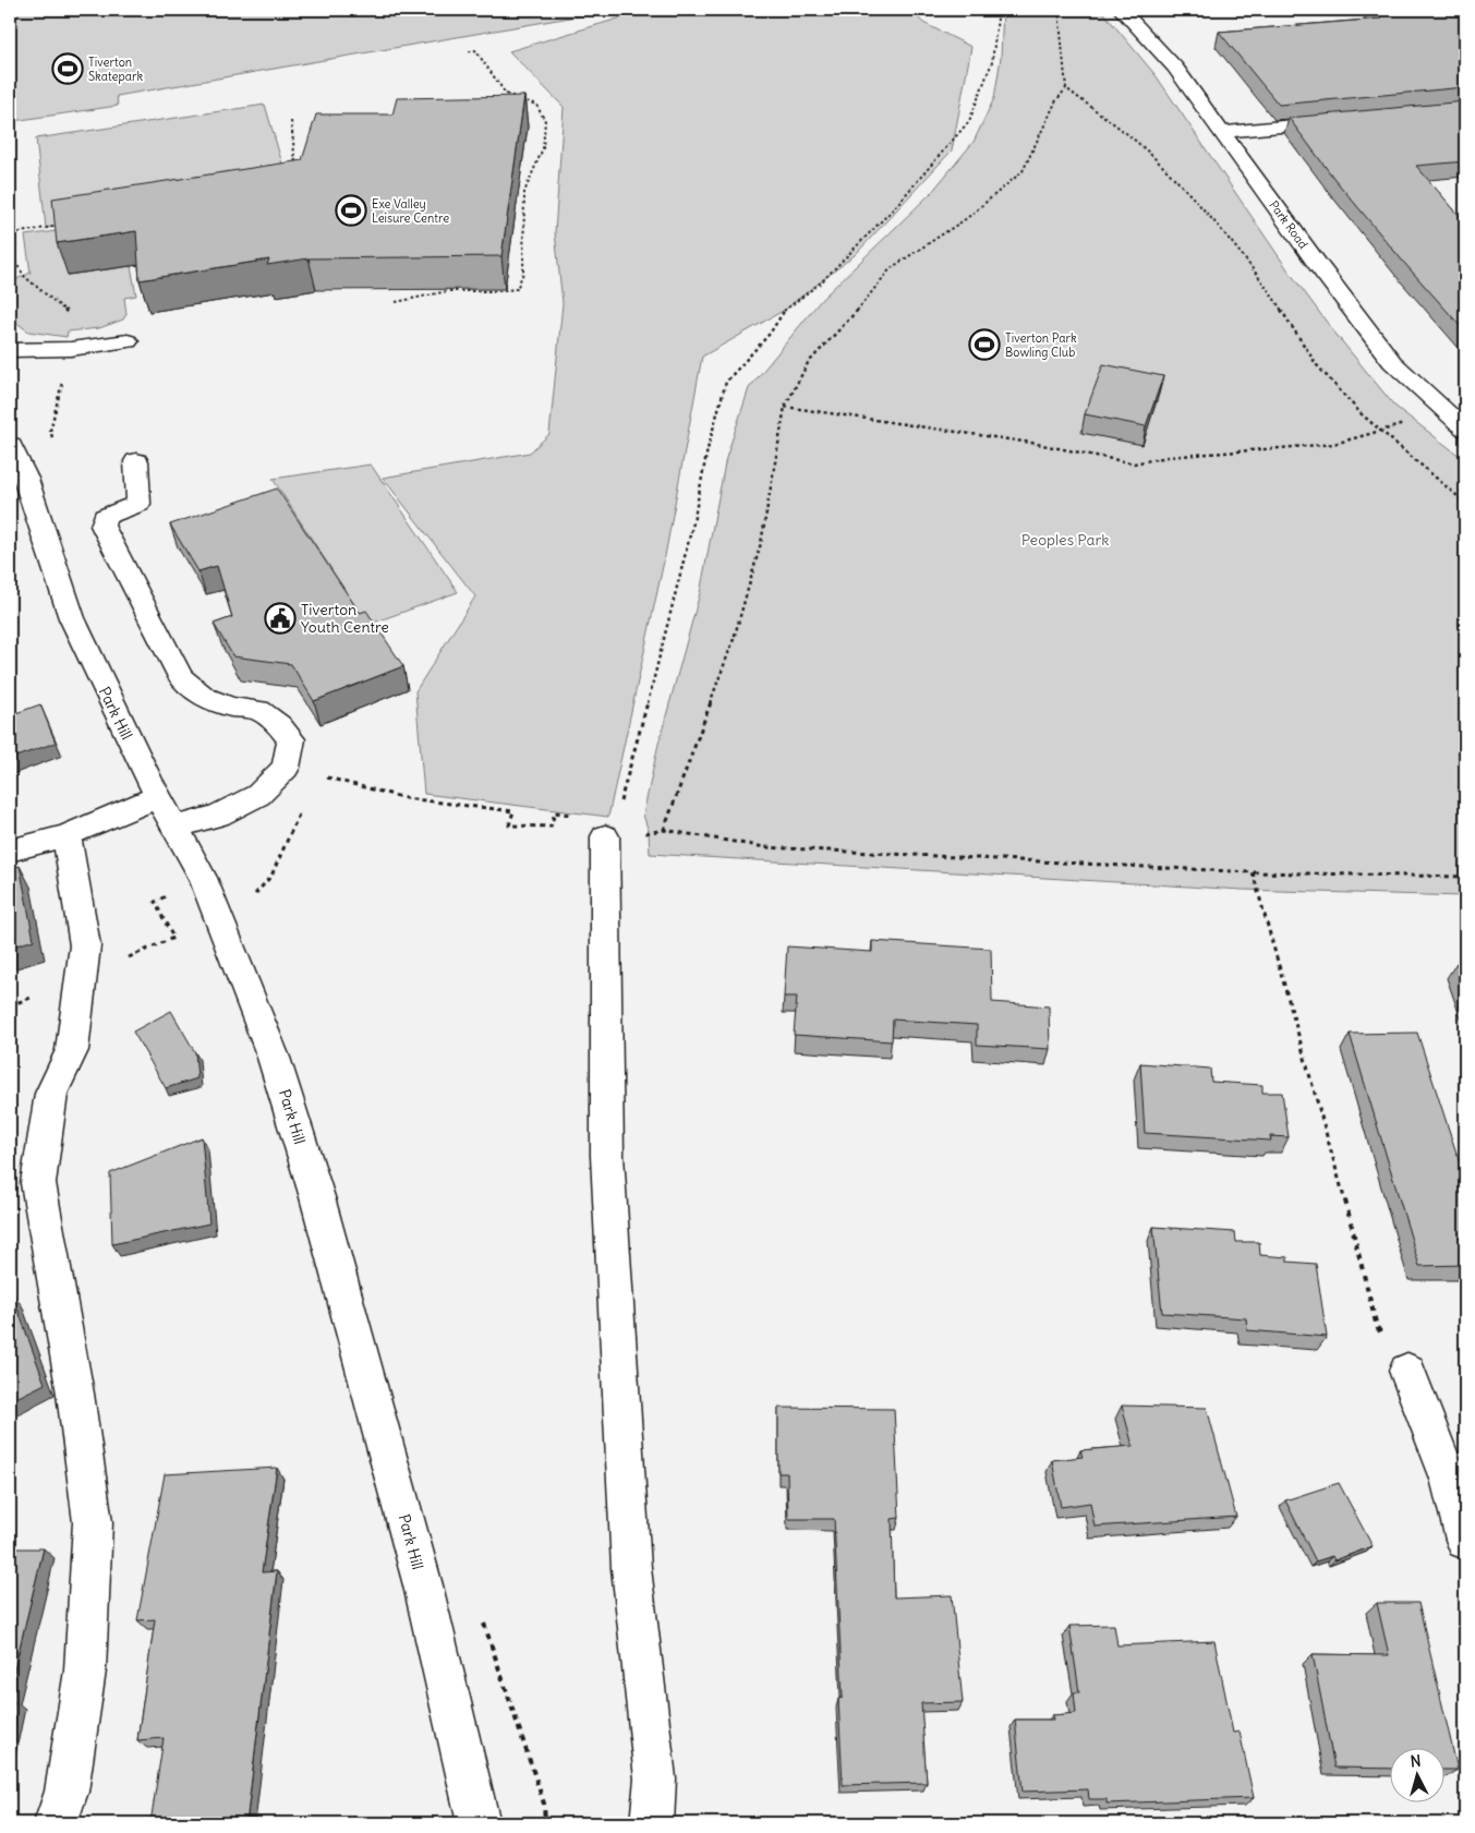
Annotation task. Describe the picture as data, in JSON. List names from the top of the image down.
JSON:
{
  "streets": {
    "street": ["Park Road", "Park Hill"]
  },
  "parks": ["Peoples Park"],
  "places": {
    "sports": ["Tiverton Skatepark", "Exe Valley Leisure Centre", "Tiverton Park Bowling Club"],
    "public building": ["Tiverton Youth Centre"]
  },
  "north": "top"
}
